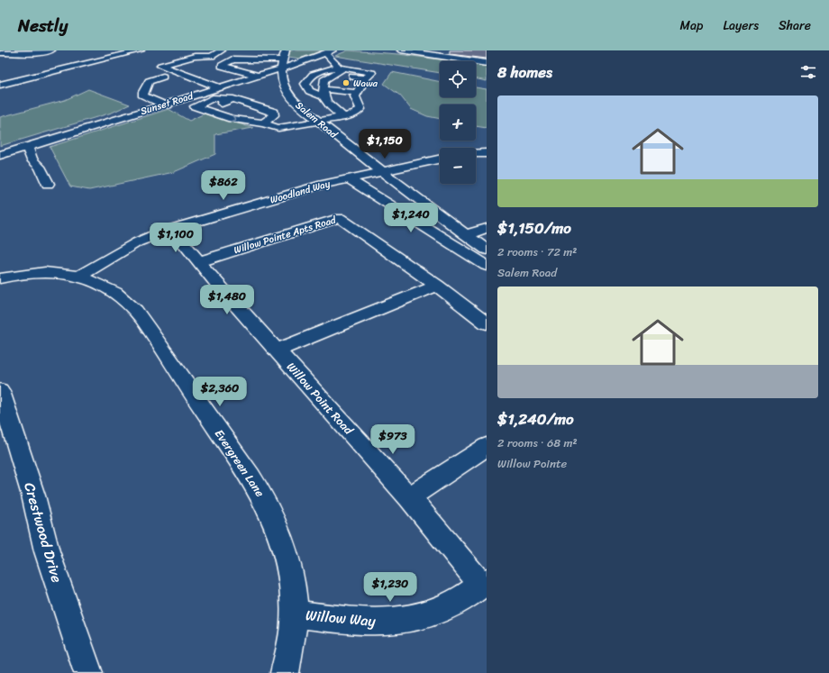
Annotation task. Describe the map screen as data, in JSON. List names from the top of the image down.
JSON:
{
  "streets": {
    "street": [
      "Sunset Road",
      "Salem Road",
      "Woodland Way",
      "Willow Pointe Apts Road",
      "Willow Point Road",
      "Evergreen Lane",
      "Crestwood Drive",
      "Willow Way"
    ]
  },
  "crossings": [
    ["Sunset Road", "Salem Road"],
    ["Salem Road", "Woodland Way"],
    ["Woodland Way", "Willow Point Road"],
    ["Woodland Way", "Evergreen Lane"],
    ["Willow Pointe Apts Road", "Willow Point Road"],
    ["Willow Point Road", "Willow Way"],
    ["Evergreen Lane", "Willow Way"]
  ],
  "places": ["Wawa"],
  "page": {
    "header": "Nestly",
    "nav": ["Map", "Layers", "Share"],
    "heading": "8 homes",
    "map_buttons": ["+", "−"],
    "list": [
      {
        "name": "$1,150/mo",
        "note": "2 rooms · 72 m² · Salem Road"
      },
      {
        "name": "$1,240/mo",
        "note": "2 rooms · 68 m² · Willow Pointe"
      }
    ],
    "price": [
      "$1,150",
      "$862",
      "$1,240",
      "$1,100",
      "$1,480",
      "$2,360",
      "$973",
      "$1,230"
    ]
  }
}
